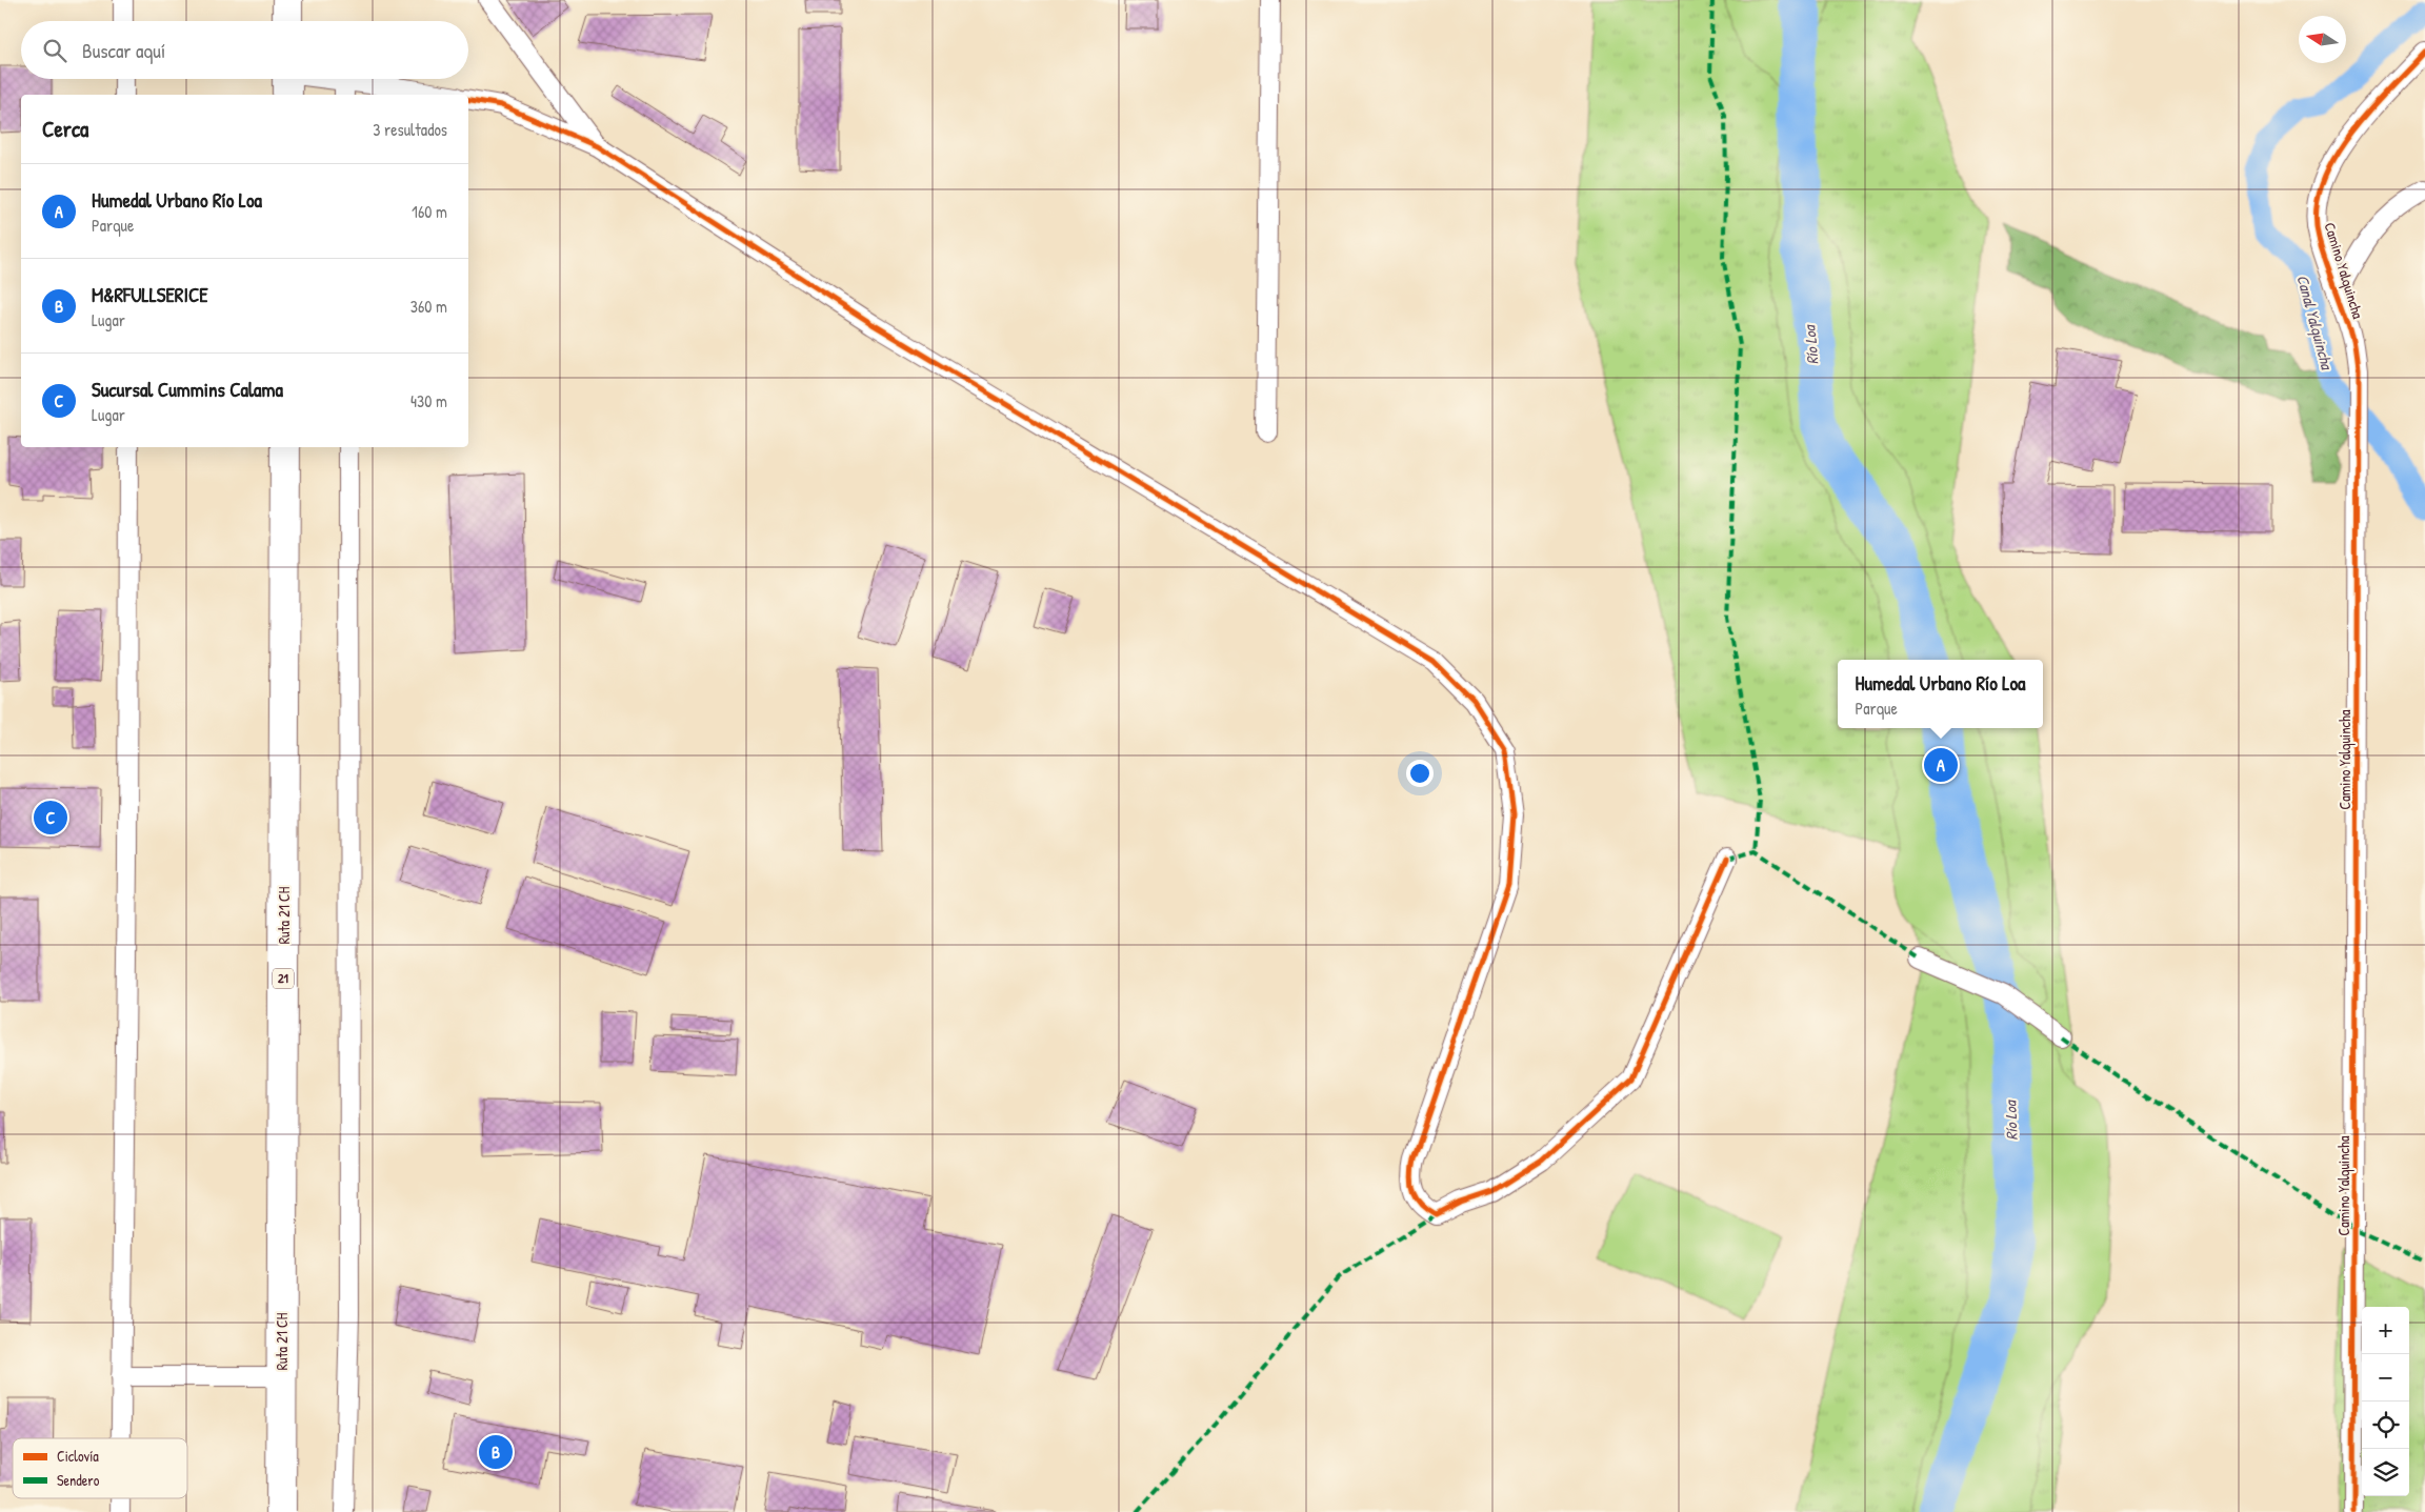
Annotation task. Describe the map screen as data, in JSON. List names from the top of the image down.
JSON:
{
  "streets": {
    "highway": ["Ruta 21 CH", "21"],
    "street": ["Camino Yalquincha"]
  },
  "water": ["Canal Yalquincha", "Río Loa"],
  "legend": ["Ciclovía", "Sendero"],
  "north": "left",
  "page": {
    "search": "Buscar aquí",
    "heading": ["Cerca", "3 resultados"],
    "list": [
      {
        "mark": "A",
        "name": "Humedal Urbano Río Loa",
        "note": "Parque",
        "value": "160 m"
      },
      {
        "mark": "B",
        "name": "M&RFULLSERICE",
        "note": "Lugar",
        "value": "360 m"
      },
      {
        "mark": "C",
        "name": "Sucursal Cummins Calama",
        "note": "Lugar",
        "value": "430 m"
      }
    ],
    "popup": ["Humedal Urbano Río Loa", "Parque"],
    "pins": ["A", "C", "B"],
    "map_buttons": ["+", "−"]
  }
}
